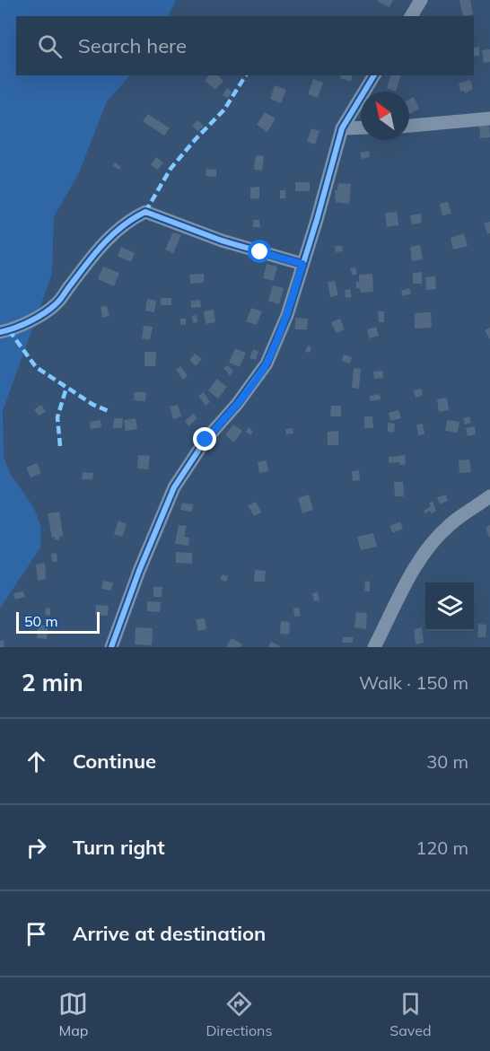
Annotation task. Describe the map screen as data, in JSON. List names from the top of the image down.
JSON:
{
  "scale_bar": "50 m",
  "north": "top left",
  "page": {
    "search": "Search here",
    "scale": "50 m",
    "heading": ["2 min", "Walk · 150 m"],
    "list": [
      ["Continue", "30 m"],
      ["Turn right", "120 m"],
      "Arrive at destination"
    ],
    "nav": ["Map", "Directions", "Saved"]
  }
}
